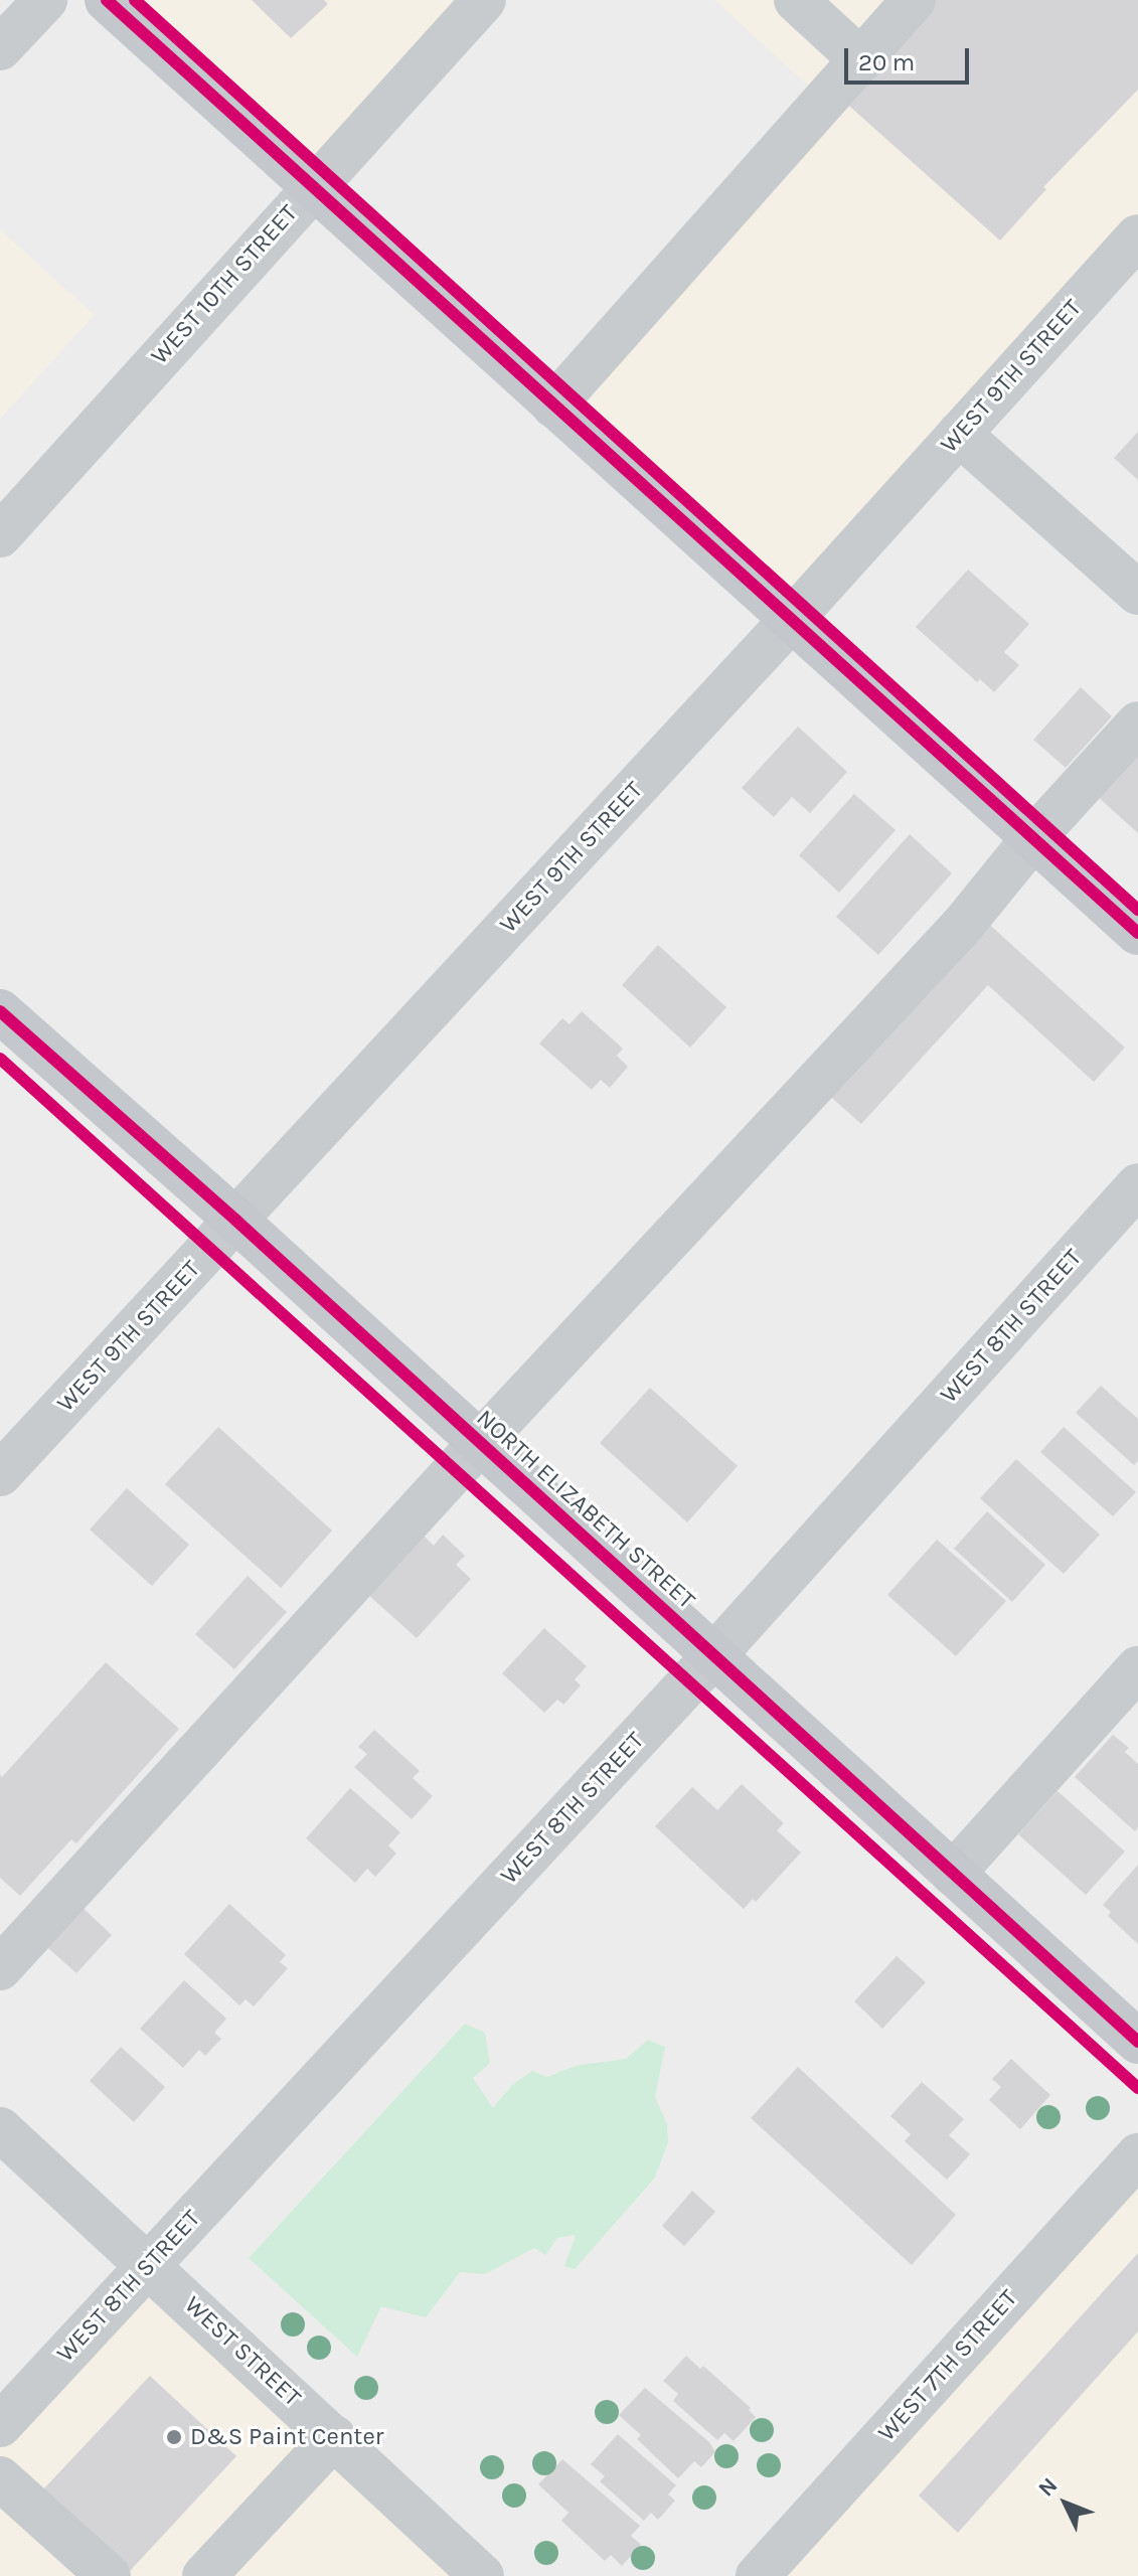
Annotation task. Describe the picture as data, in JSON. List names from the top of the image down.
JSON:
{
  "streets": {
    "main road": ["NORTH ELIZABETH STREET"],
    "street": [
      "WEST 10TH STREET",
      "WEST 9TH STREET",
      "WEST 8TH STREET",
      "WEST STREET",
      "WEST 7TH STREET"
    ]
  },
  "crossings": [
    ["WEST 9TH STREET", "NORTH ELIZABETH STREET"],
    ["WEST 8TH STREET", "NORTH ELIZABETH STREET"],
    ["WEST 8TH STREET", "WEST STREET"]
  ],
  "places": ["D&S Paint Center"],
  "scale_bar": "20 m",
  "north": "top left"
}
